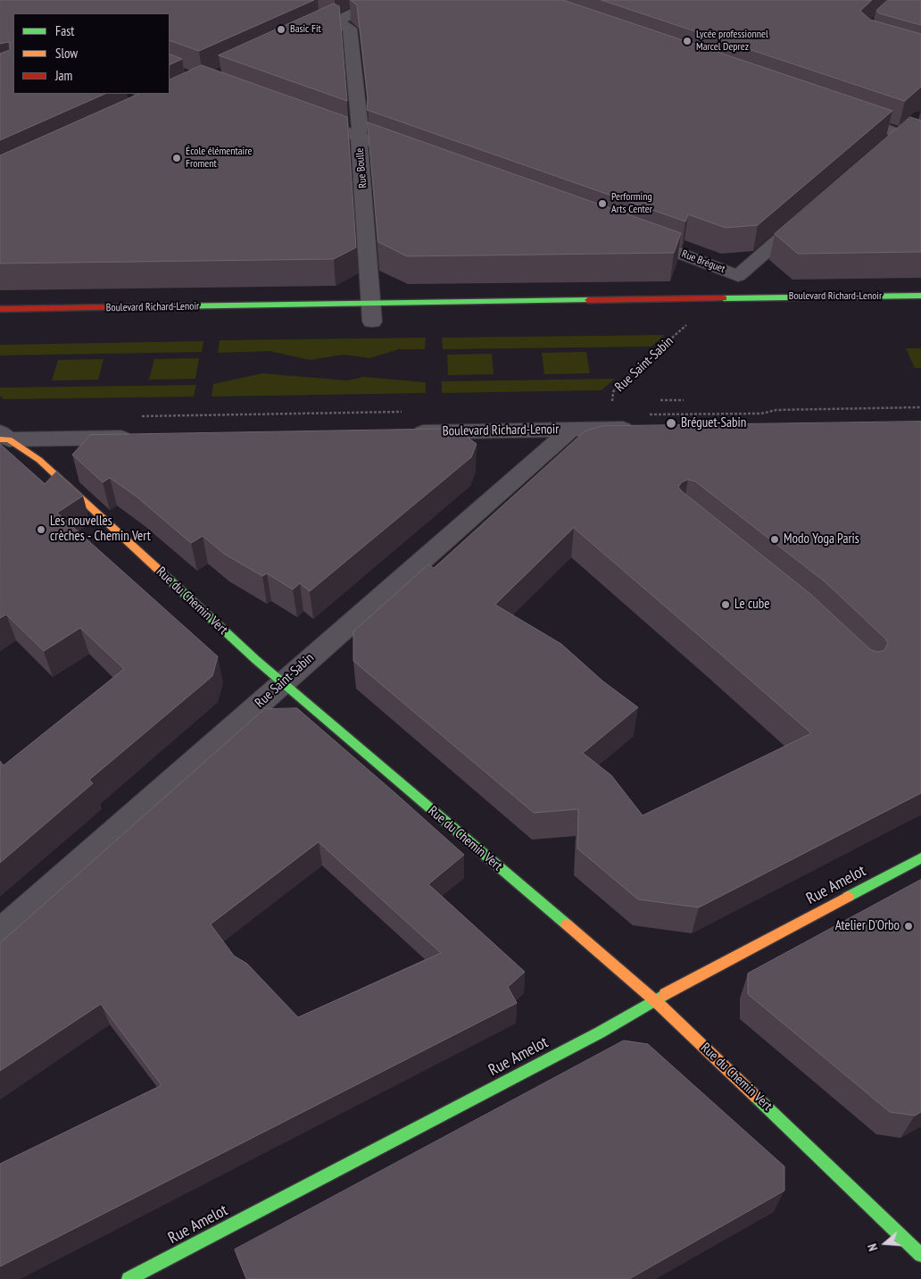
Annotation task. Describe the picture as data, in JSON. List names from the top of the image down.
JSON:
{
  "streets": {
    "street": [
      "Rue Boulle",
      "Rue Bréguet",
      "Boulevard Richard-Lenoir",
      "Rue Saint-Sabin",
      "Rue du Chemin Vert",
      "Rue Amelot"
    ]
  },
  "crossings": [
    ["Rue Boulle", "Boulevard Richard-Lenoir"],
    ["Rue Bréguet", "Boulevard Richard-Lenoir"],
    ["Boulevard Richard-Lenoir", "Rue Saint-Sabin"],
    ["Rue Saint-Sabin", "Rue du Chemin Vert"],
    ["Rue du Chemin Vert", "Rue Amelot"]
  ],
  "places": [
    "Basic Fit",
    "Lycée professionnel Marcel Deprez",
    "École élémentaire Froment",
    "Performing Arts Center",
    "Bréguet-Sabin",
    "Les nouvelles crèches - Chemin Vert",
    "Modo Yoga Paris",
    "Le cube",
    "Atelier D'Orbo"
  ],
  "legend": ["Fast", "Slow", "Jam"],
  "north": "left"
}
